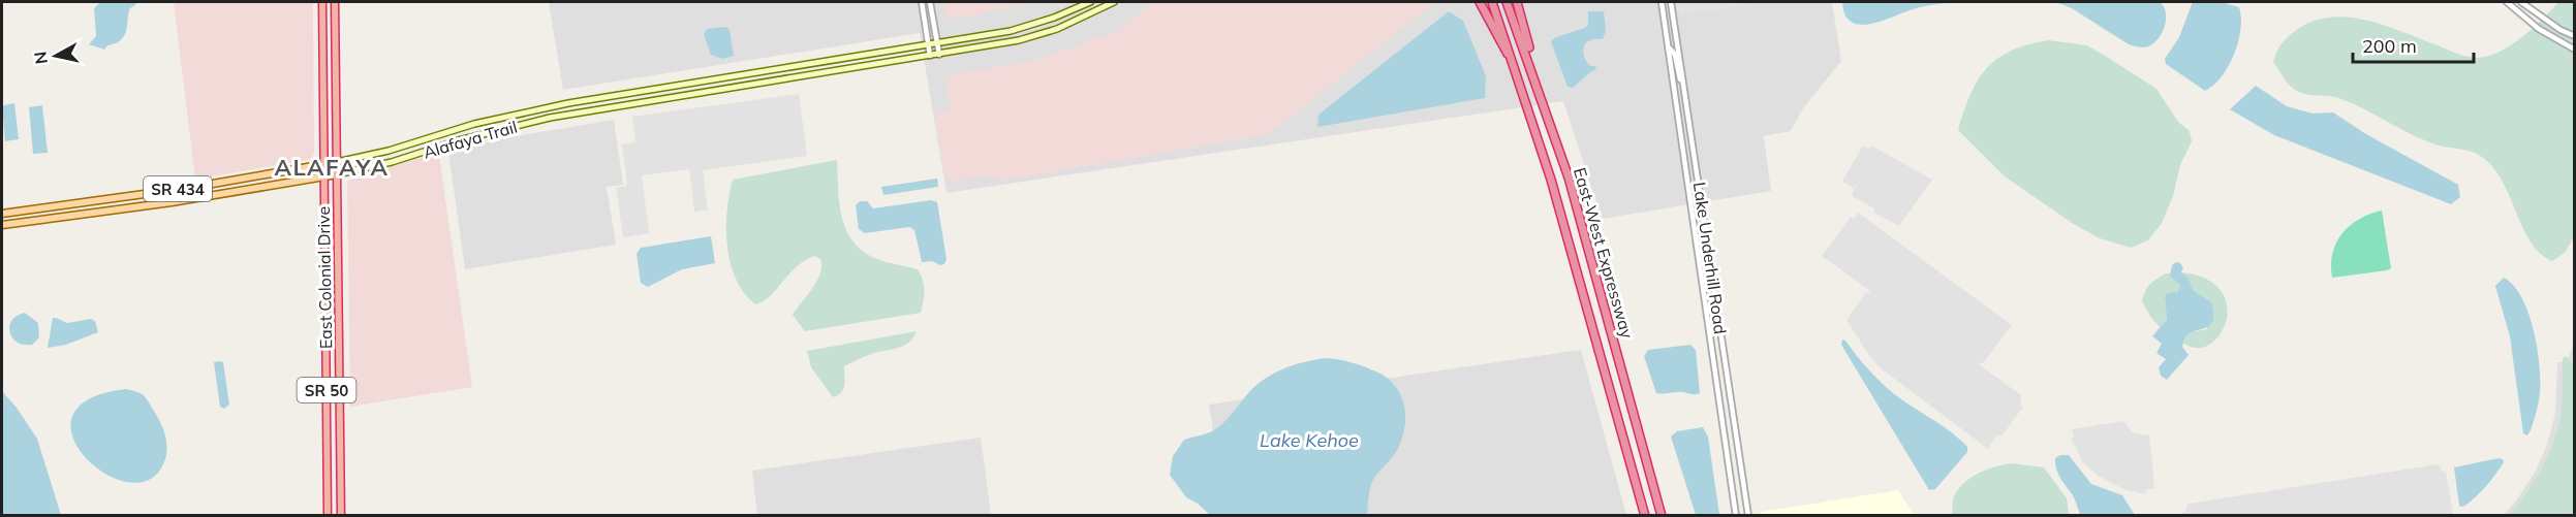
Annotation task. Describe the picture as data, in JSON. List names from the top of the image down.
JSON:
{
  "streets": {
    "highway": ["East-West Expressway", "East Colonial Drive", "SR 50"],
    "main road": ["Alafaya Trail", "SR 434"],
    "street": ["Lake Underhill Road"]
  },
  "crossings": [
    ["Alafaya Trail", "East Colonial Drive"]
  ],
  "districts": ["ALAFAYA"],
  "water": ["Lake Kehoe"],
  "scale_bar": "200 m",
  "north": "left"
}
